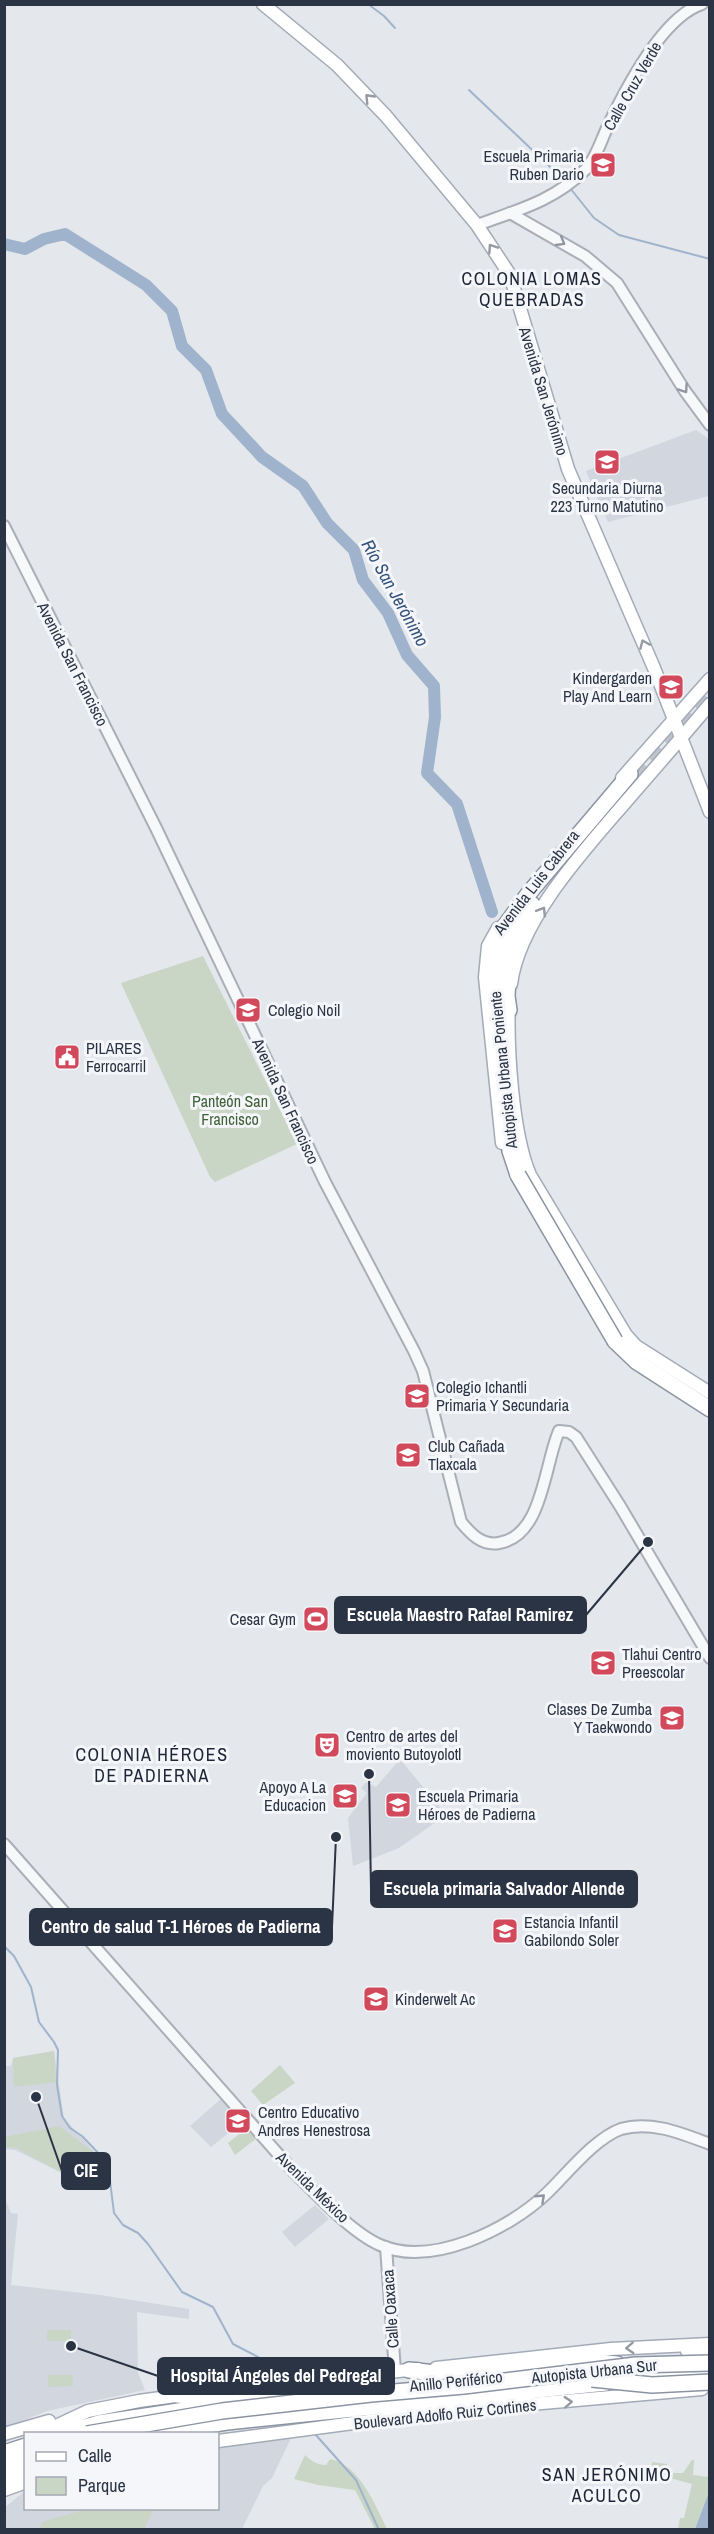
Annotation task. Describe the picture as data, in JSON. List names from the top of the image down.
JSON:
{
  "streets": {
    "highway": ["Autopista Urbana Poniente", "Autopista Urbana Sur", "Anillo Periférico"],
    "main road": ["Avenida San Jerónimo", "Avenida Luis Cabrera", "Boulevard Adolfo Ruiz Cortines"],
    "street": [
      "Calle Cruz Verde",
      "Avenida San Francisco",
      "Avenida México",
      "Calle Oaxaca"
    ]
  },
  "crossings": [
    ["Calle Cruz Verde", "Avenida San Jerónimo"],
    ["Avenida San Jerónimo", "Avenida Luis Cabrera"],
    ["Avenida México", "Calle Oaxaca"],
    ["Autopista Urbana Sur", "Anillo Periférico"]
  ],
  "one_way": ["Avenida San Jerónimo", "Avenida México"],
  "districts": ["COLONIA LOMAS QUEBRADAS", "COLONIA HÉROES DE PADIERNA", "SAN JERÓNIMO ACULCO"],
  "water": ["Río San Jerónimo"],
  "parks": ["Panteón San Francisco"],
  "places": {
    "school or university": [
      "Escuela Primaria Ruben Dario",
      "Secundaria Diurna 223 Turno Matutino",
      "Kindergarden Play And Learn",
      "Colegio Noil",
      "Colegio Ichantli Primaria Y Secundaria",
      "Club Cañada Tlaxcala",
      "Tlahui Centro Preescolar",
      "Clases De Zumba Y Taekwondo",
      "Apoyo A La Educacion",
      "Escuela Primaria Héroes de Padierna",
      "Estancia Infantil Gabilondo Soler",
      "Kinderwelt Ac",
      "Centro Educativo Andres Henestrosa"
    ],
    "public building": ["PILARES Ferrocarril"],
    "other": [
      "Escuela Maestro Rafael Ramirez",
      "Escuela primaria Salvador Allende",
      "Centro de salud T-1 Héroes de Padierna",
      "CIE",
      "Hospital Ángeles del Pedregal"
    ],
    "sports": ["Cesar Gym"],
    "theatre": ["Centro de artes del moviento Butoyolotl"]
  },
  "legend": ["Calle", "Parque"]
}
